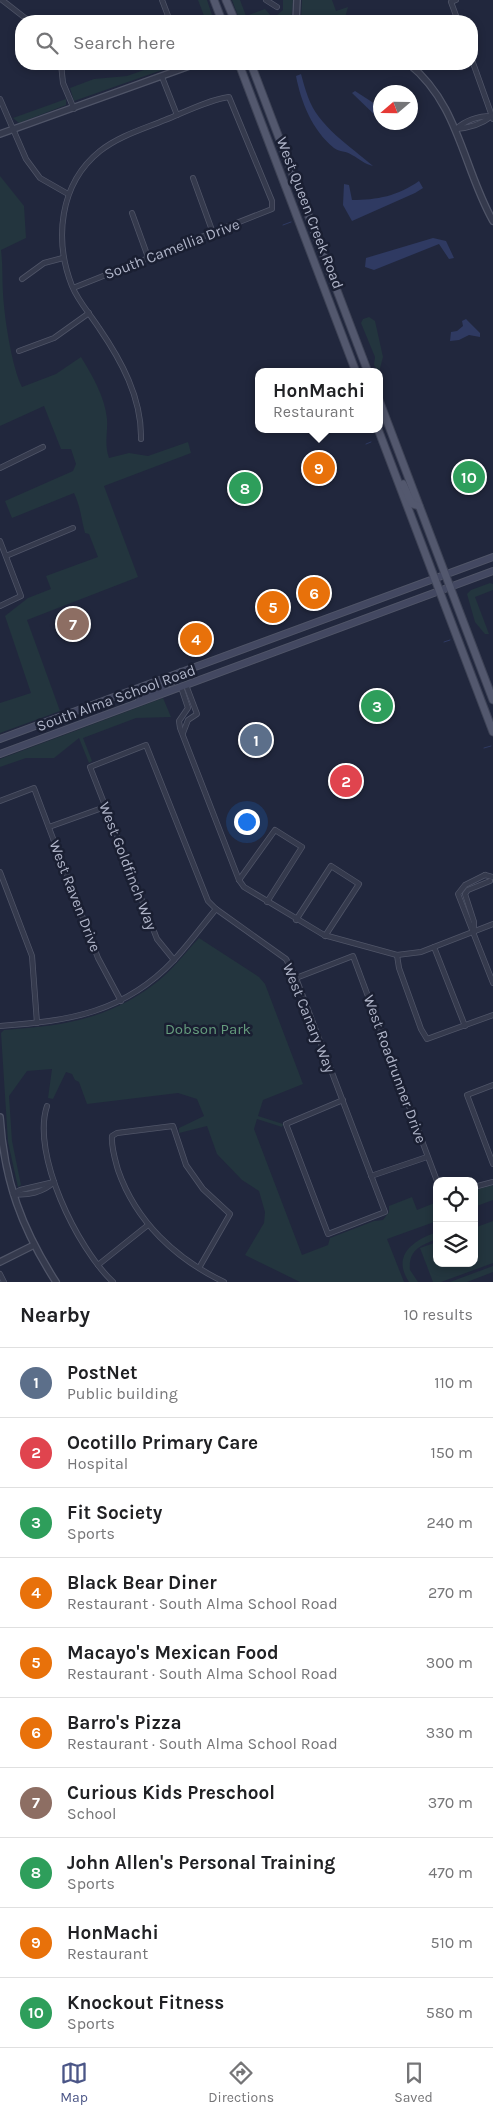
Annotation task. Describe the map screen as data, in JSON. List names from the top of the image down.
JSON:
{
  "streets": {
    "main road": ["West Queen Creek Road", "South Alma School Road"],
    "street": [
      "South Camellia Drive",
      "West Goldfinch Way",
      "West Raven Drive",
      "West Canary Way",
      "West Roadrunner Drive"
    ]
  },
  "crossings": [
    ["West Goldfinch Way", "West Canary Way"],
    ["West Canary Way", "West Roadrunner Drive"]
  ],
  "parks": ["Dobson Park"],
  "north": "left",
  "page": {
    "search": "Search here",
    "popup": ["HonMachi", "Restaurant"],
    "pins": [
      "9",
      "10",
      "8",
      "6",
      "5",
      "7",
      "4",
      "3",
      "1",
      "2"
    ],
    "heading": ["Nearby", "10 results"],
    "list": [
      {
        "mark": "1",
        "name": "PostNet",
        "note": "Public building",
        "value": "110 m"
      },
      {
        "mark": "2",
        "name": "Ocotillo Primary Care",
        "note": "Hospital",
        "value": "150 m"
      },
      {
        "mark": "3",
        "name": "Fit Society",
        "note": "Sports",
        "value": "240 m"
      },
      {
        "mark": "4",
        "name": "Black Bear Diner",
        "note": "Restaurant · South Alma School Road",
        "value": "270 m"
      },
      {
        "mark": "5",
        "name": "Macayo's Mexican Food",
        "note": "Restaurant · South Alma School Road",
        "value": "300 m"
      },
      {
        "mark": "6",
        "name": "Barro's Pizza",
        "note": "Restaurant · South Alma School Road",
        "value": "330 m"
      },
      {
        "mark": "7",
        "name": "Curious Kids Preschool",
        "note": "School",
        "value": "370 m"
      },
      {
        "mark": "8",
        "name": "John Allen's Personal Training",
        "note": "Sports",
        "value": "470 m"
      },
      {
        "mark": "9",
        "name": "HonMachi",
        "note": "Restaurant",
        "value": "510 m"
      },
      {
        "mark": "10",
        "name": "Knockout Fitness",
        "note": "Sports",
        "value": "580 m"
      }
    ],
    "nav": ["Map", "Directions", "Saved"]
  }
}
